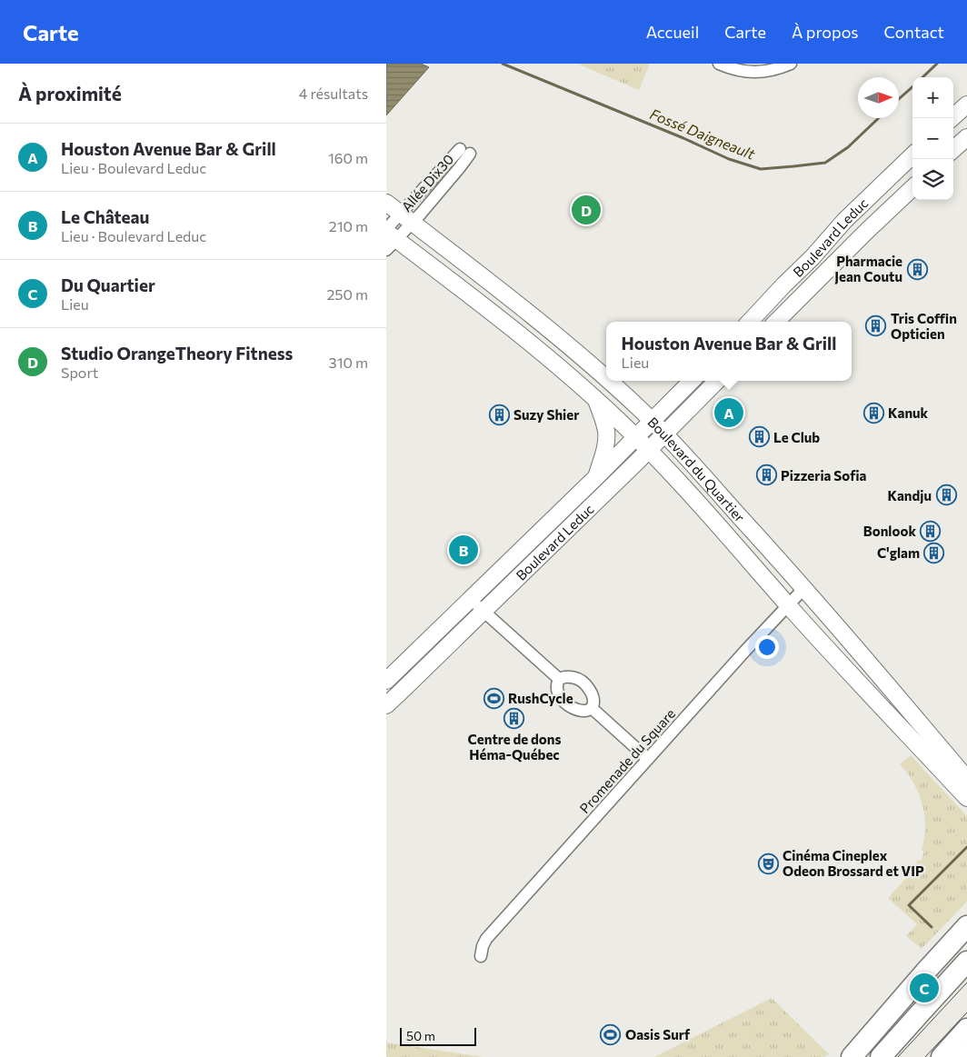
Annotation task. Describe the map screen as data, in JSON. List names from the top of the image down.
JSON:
{
  "streets": {
    "main road": ["Boulevard Leduc", "Boulevard du Quartier"],
    "street": ["Allée Dix30", "Promenade du Square"]
  },
  "crossings": [
    ["Allée Dix30", "Boulevard du Quartier"],
    ["Boulevard Leduc", "Boulevard du Quartier"],
    ["Boulevard du Quartier", "Promenade du Square"]
  ],
  "water": ["Fossé Daigneault"],
  "places": {
    "building": [
      "Pharmacie Jean Coutu",
      "Tris Coffin Opticien",
      "Kanuk",
      "Suzy Shier",
      "Le Club",
      "Pizzeria Sofia",
      "Kandju",
      "Bonlook",
      "C'glam",
      "Centre de dons Héma-Québec"
    ],
    "sports": ["RushCycle", "Oasis Surf"],
    "theatre": ["Cinéma Cineplex Odeon Brossard et VIP"]
  },
  "scale_bar": "50 m",
  "north": "right",
  "page": {
    "header": "Carte",
    "nav": [
      "Accueil",
      "Carte",
      "À propos",
      "Contact"
    ],
    "heading": ["À proximité", "4 résultats"],
    "map_buttons": ["+", "−"],
    "list": [
      {
        "mark": "A",
        "name": "Houston Avenue Bar & Grill",
        "note": "Lieu · Boulevard Leduc",
        "value": "160 m"
      },
      {
        "mark": "B",
        "name": "Le Château",
        "note": "Lieu · Boulevard Leduc",
        "value": "210 m"
      },
      {
        "mark": "C",
        "name": "Du Quartier",
        "note": "Lieu",
        "value": "250 m"
      },
      {
        "mark": "D",
        "name": "Studio OrangeTheory Fitness",
        "note": "Sport",
        "value": "310 m"
      }
    ],
    "pins": [
      "D",
      "A",
      "B",
      "C"
    ],
    "popup": ["Houston Avenue Bar & Grill", "Lieu"],
    "scale": "50 m"
  }
}
